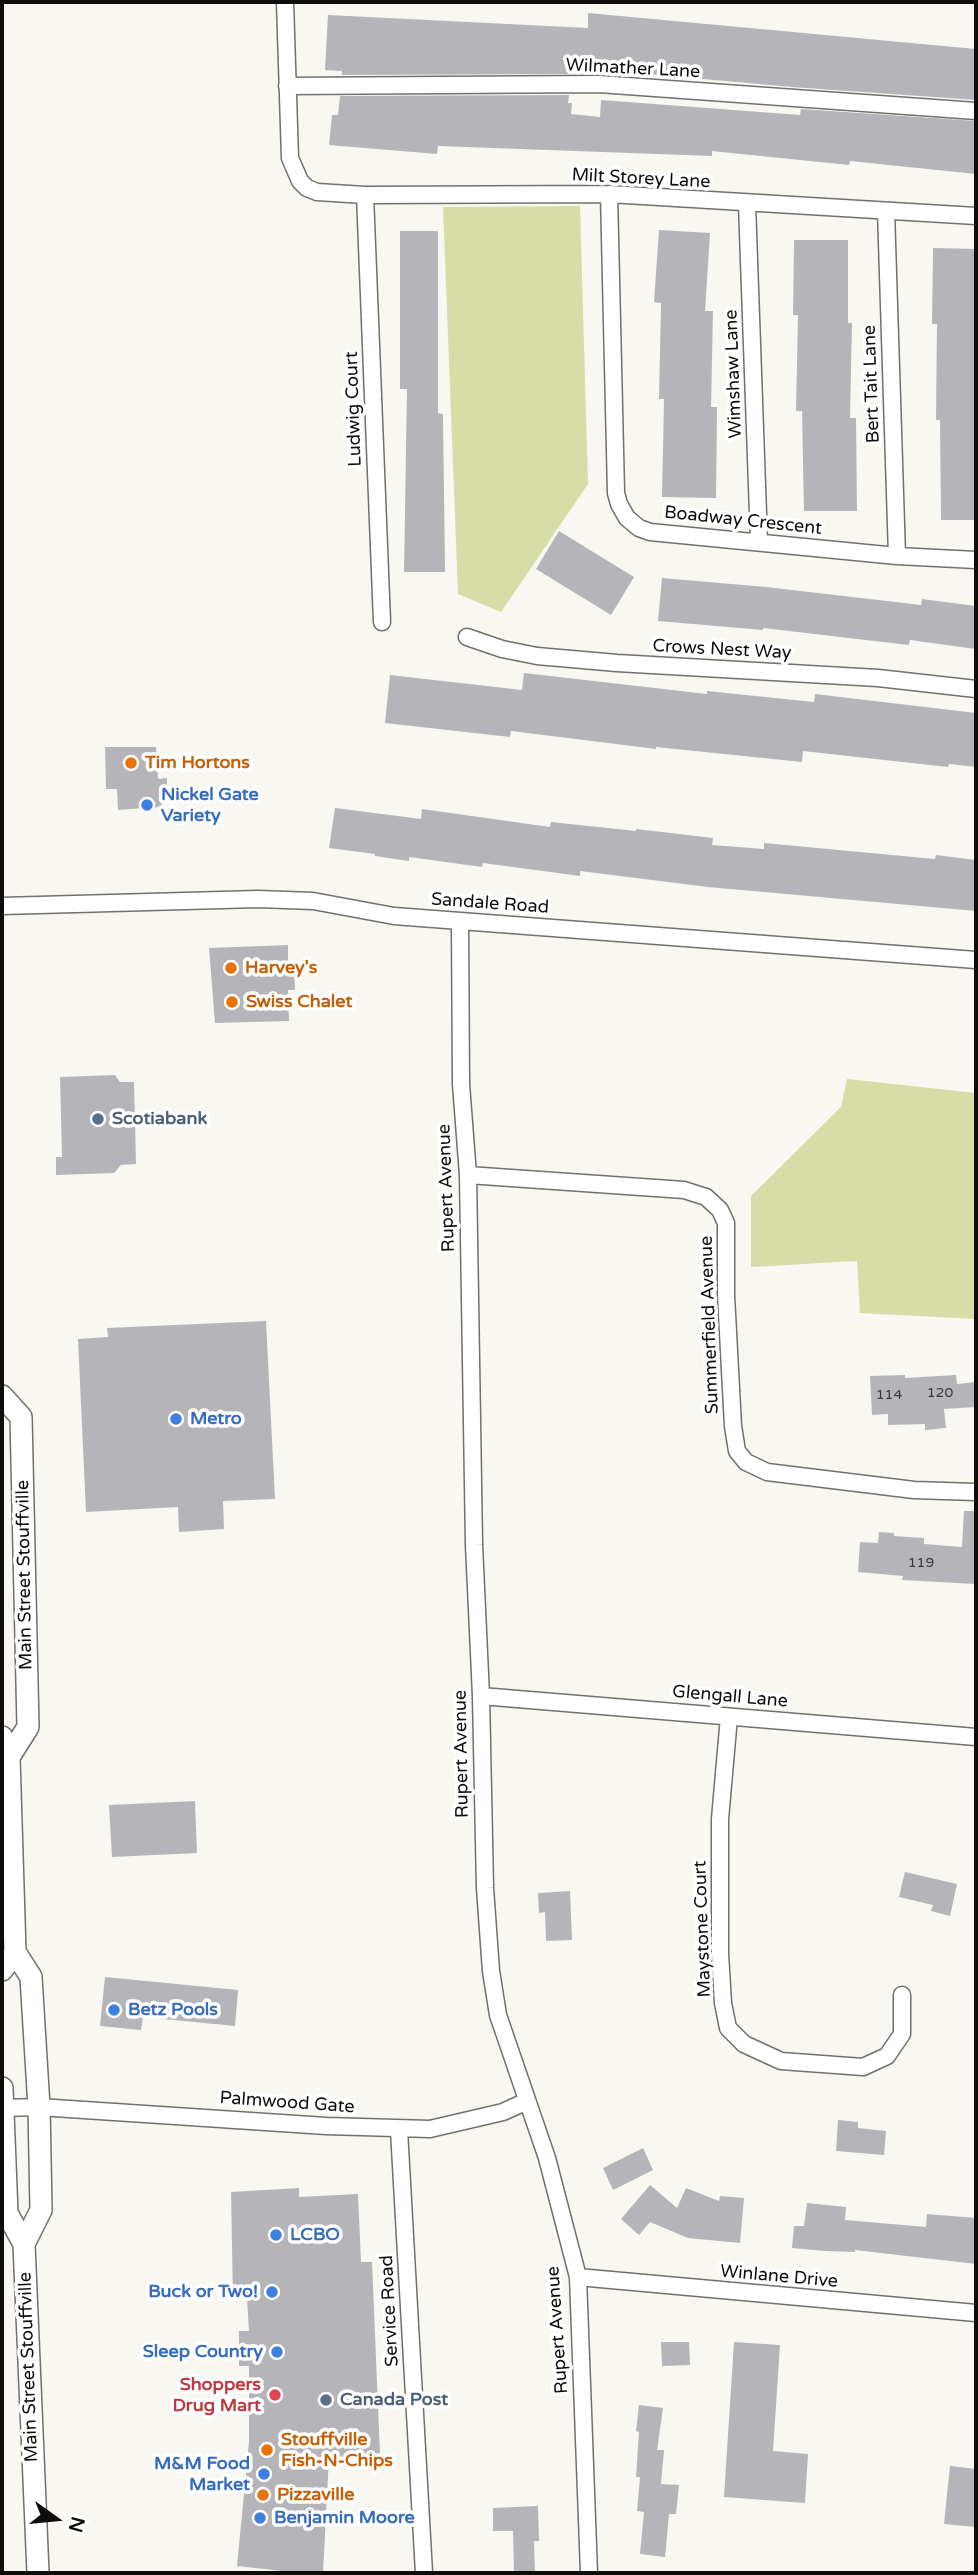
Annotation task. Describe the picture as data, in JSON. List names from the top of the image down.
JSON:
{
  "streets": {
    "main road": ["Main Street Stouffville"],
    "street": [
      "Wilmather Lane",
      "Milt Storey Lane",
      "Wimshaw Lane",
      "Bert Tait Lane",
      "Ludwig Court",
      "Boadway Crescent",
      "Crows Nest Way",
      "Sandale Road",
      "Rupert Avenue",
      "Summerfield Avenue",
      "Glengall Lane",
      "Maystone Court",
      "Palmwood Gate",
      "Winlane Drive",
      "Service Road"
    ]
  },
  "crossings": [
    ["Wilmather Lane", "Milt Storey Lane"],
    ["Milt Storey Lane", "Wimshaw Lane"],
    ["Milt Storey Lane", "Bert Tait Lane"],
    ["Milt Storey Lane", "Ludwig Court"],
    ["Milt Storey Lane", "Boadway Crescent"],
    ["Wimshaw Lane", "Boadway Crescent"],
    ["Bert Tait Lane", "Boadway Crescent"],
    ["Sandale Road", "Rupert Avenue"],
    ["Rupert Avenue", "Summerfield Avenue"],
    ["Rupert Avenue", "Glengall Lane"],
    ["Rupert Avenue", "Palmwood Gate"],
    ["Rupert Avenue", "Winlane Drive"],
    ["Main Street Stouffville", "Palmwood Gate"],
    ["Glengall Lane", "Maystone Court"],
    ["Palmwood Gate", "Service Road"]
  ],
  "places": [
    "Tim Hortons",
    "Nickel Gate Variety",
    "Harvey's",
    "Swiss Chalet",
    "Scotiabank",
    "Metro",
    "Betz Pools",
    "LCBO",
    "Buck or Two!",
    "Sleep Country",
    "Shoppers Drug Mart",
    "Canada Post",
    "Stouffville Fish-N-Chips",
    "M&M Food Market",
    "Pizzaville",
    "Benjamin Moore"
  ],
  "house_numbers": ["120", "114", "119"],
  "north": "right"
}
